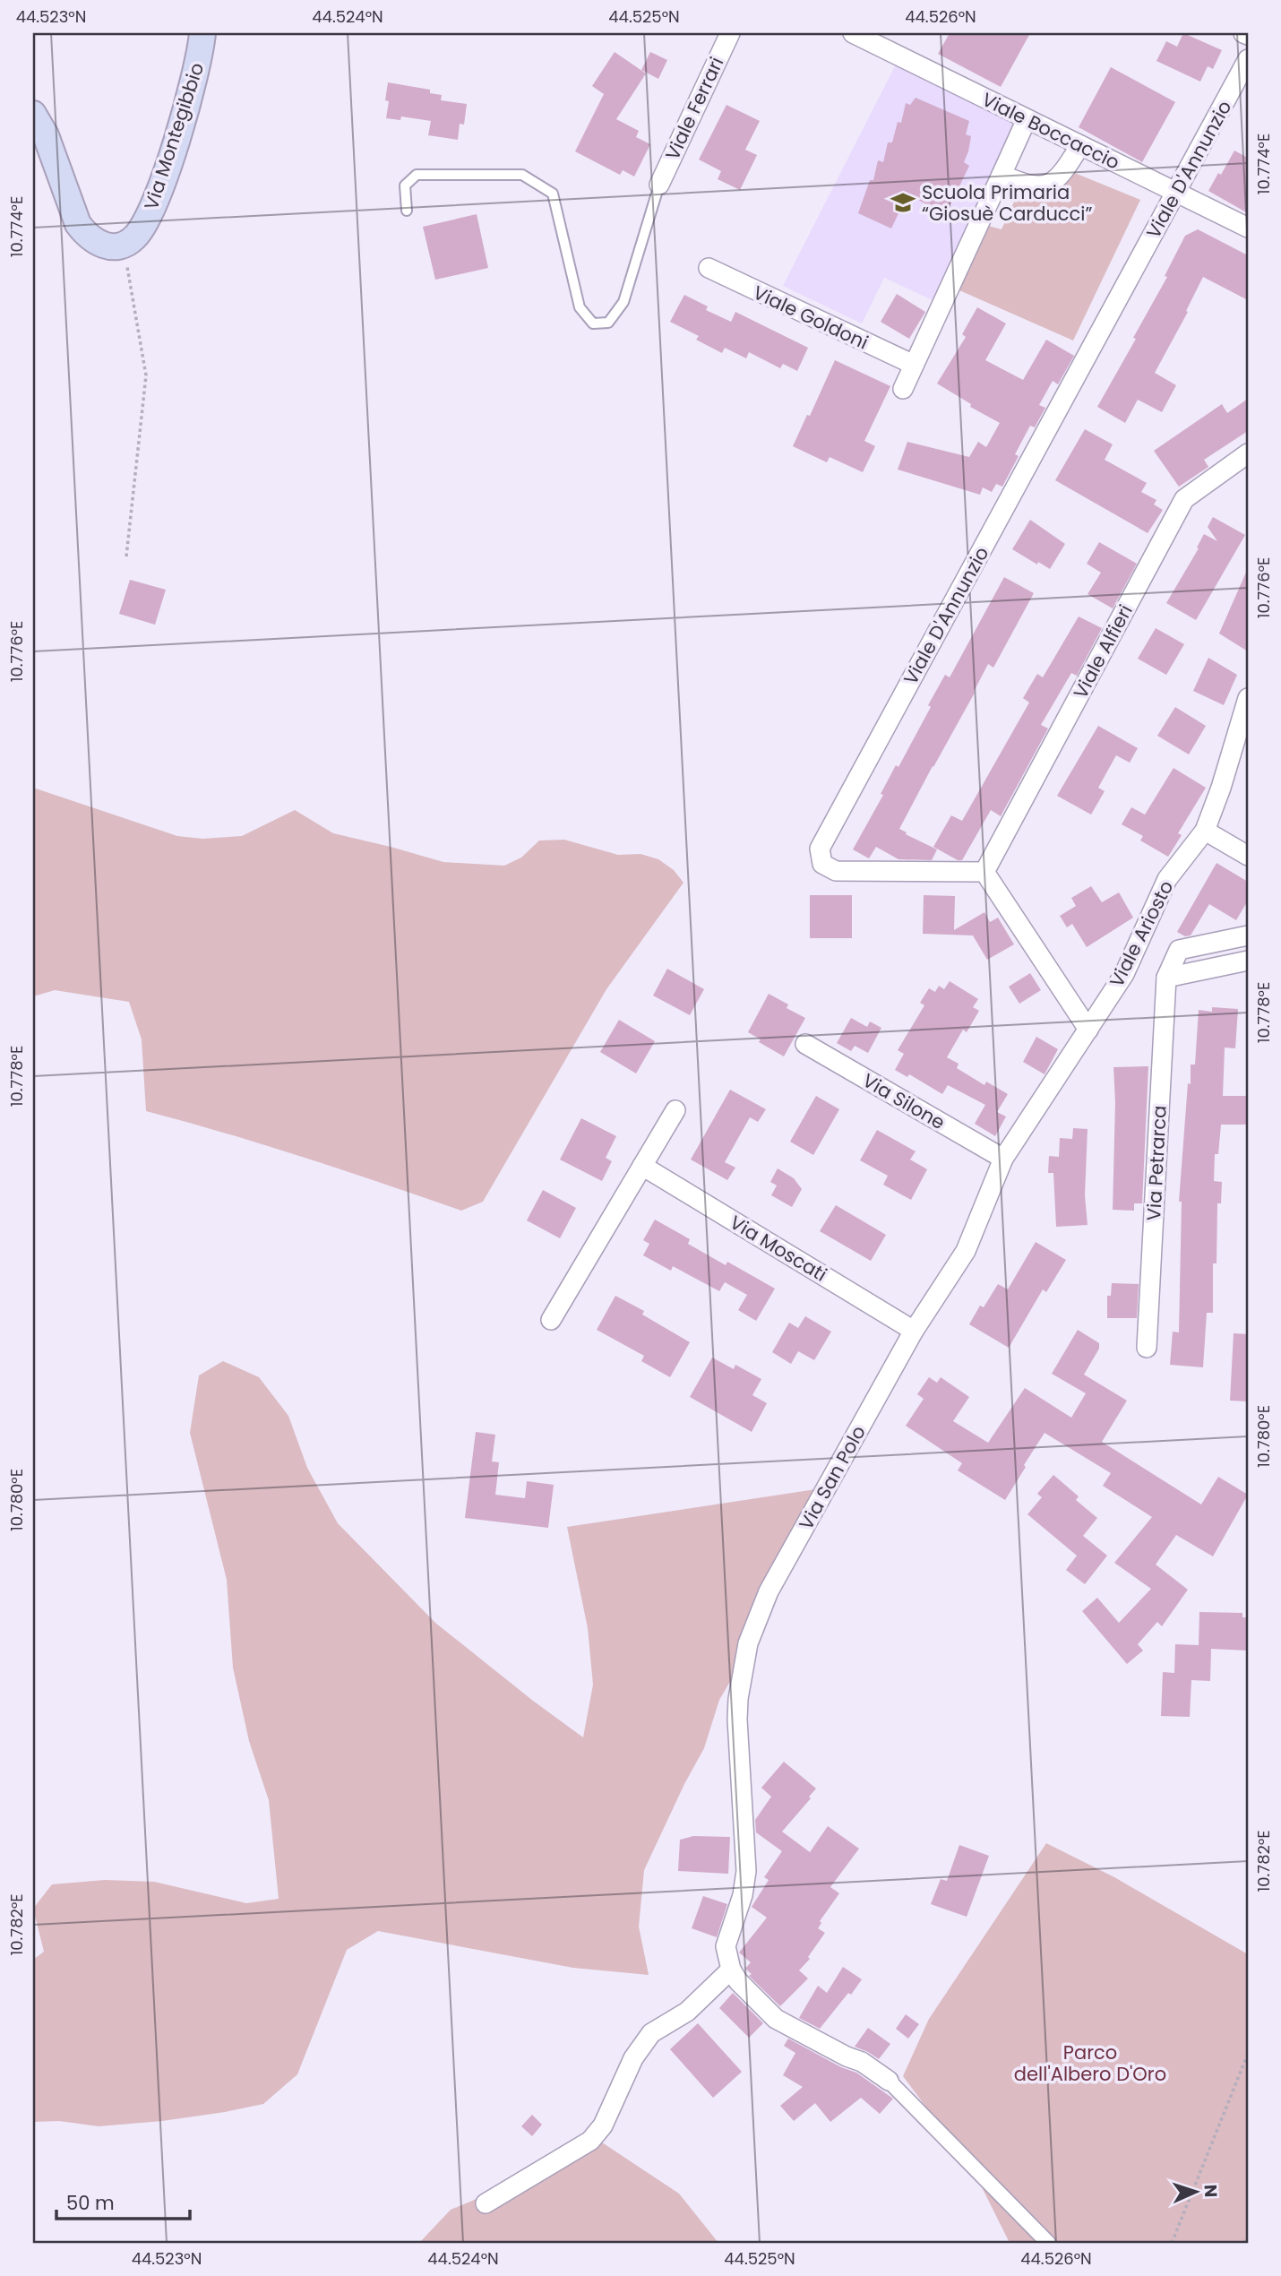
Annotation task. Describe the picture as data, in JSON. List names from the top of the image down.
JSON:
{
  "streets": {
    "main road": ["Via Montegibbio"],
    "street": [
      "Viale Ferrari",
      "Viale Boccaccio",
      "Viale D'Annunzio",
      "Viale Goldoni",
      "Viale Alfieri",
      "Viale Ariosto",
      "Via Silone",
      "Via Petrarca",
      "Via Moscati",
      "Via San Polo"
    ]
  },
  "crossings": [
    ["Viale Boccaccio", "Viale D'Annunzio"],
    ["Viale D'Annunzio", "Viale Alfieri"],
    ["Viale Ariosto", "Via San Polo"],
    ["Via Silone", "Via San Polo"],
    ["Via Moscati", "Via San Polo"]
  ],
  "parks": ["Parco dell'Albero D'Oro"],
  "places": {
    "school or university": ["Scuola Primaria “Giosuè Carducci”"]
  },
  "scale_bar": "50 m",
  "north": "right",
  "coordinates": [
    "44.523°N",
    "44.524°N",
    "44.525°N",
    "44.526°N",
    "10.774°E",
    "10.776°E",
    "10.778°E",
    "10.780°E",
    "10.782°E"
  ]
}
